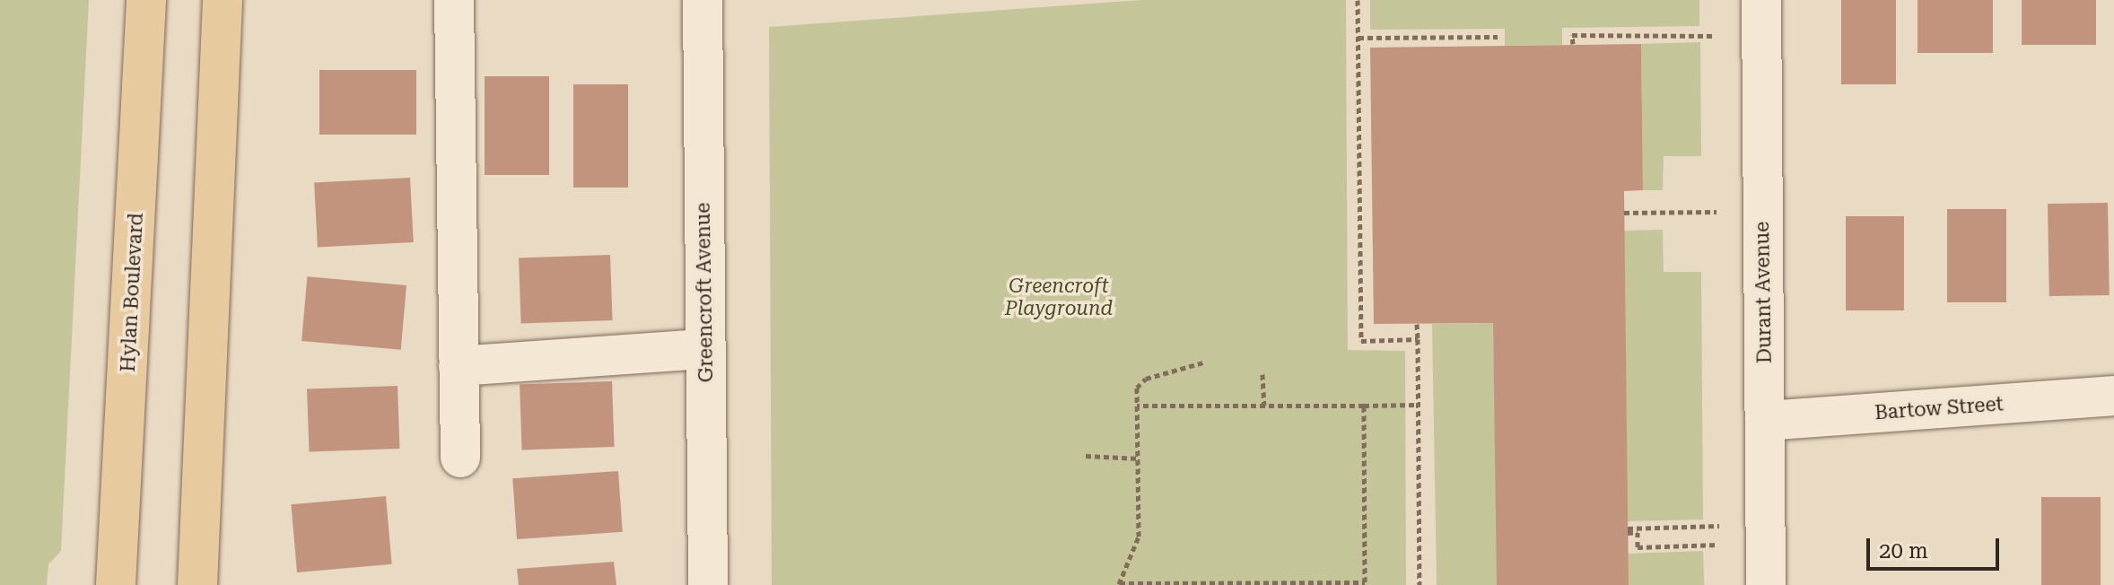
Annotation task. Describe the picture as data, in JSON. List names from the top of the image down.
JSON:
{
  "streets": {
    "main road": ["Hylan Boulevard"],
    "street": ["Greencroft Avenue", "Durant Avenue", "Bartow Street"]
  },
  "crossings": [
    ["Durant Avenue", "Bartow Street"]
  ],
  "parks": ["Greencroft Playground"],
  "scale_bar": "20 m"
}
